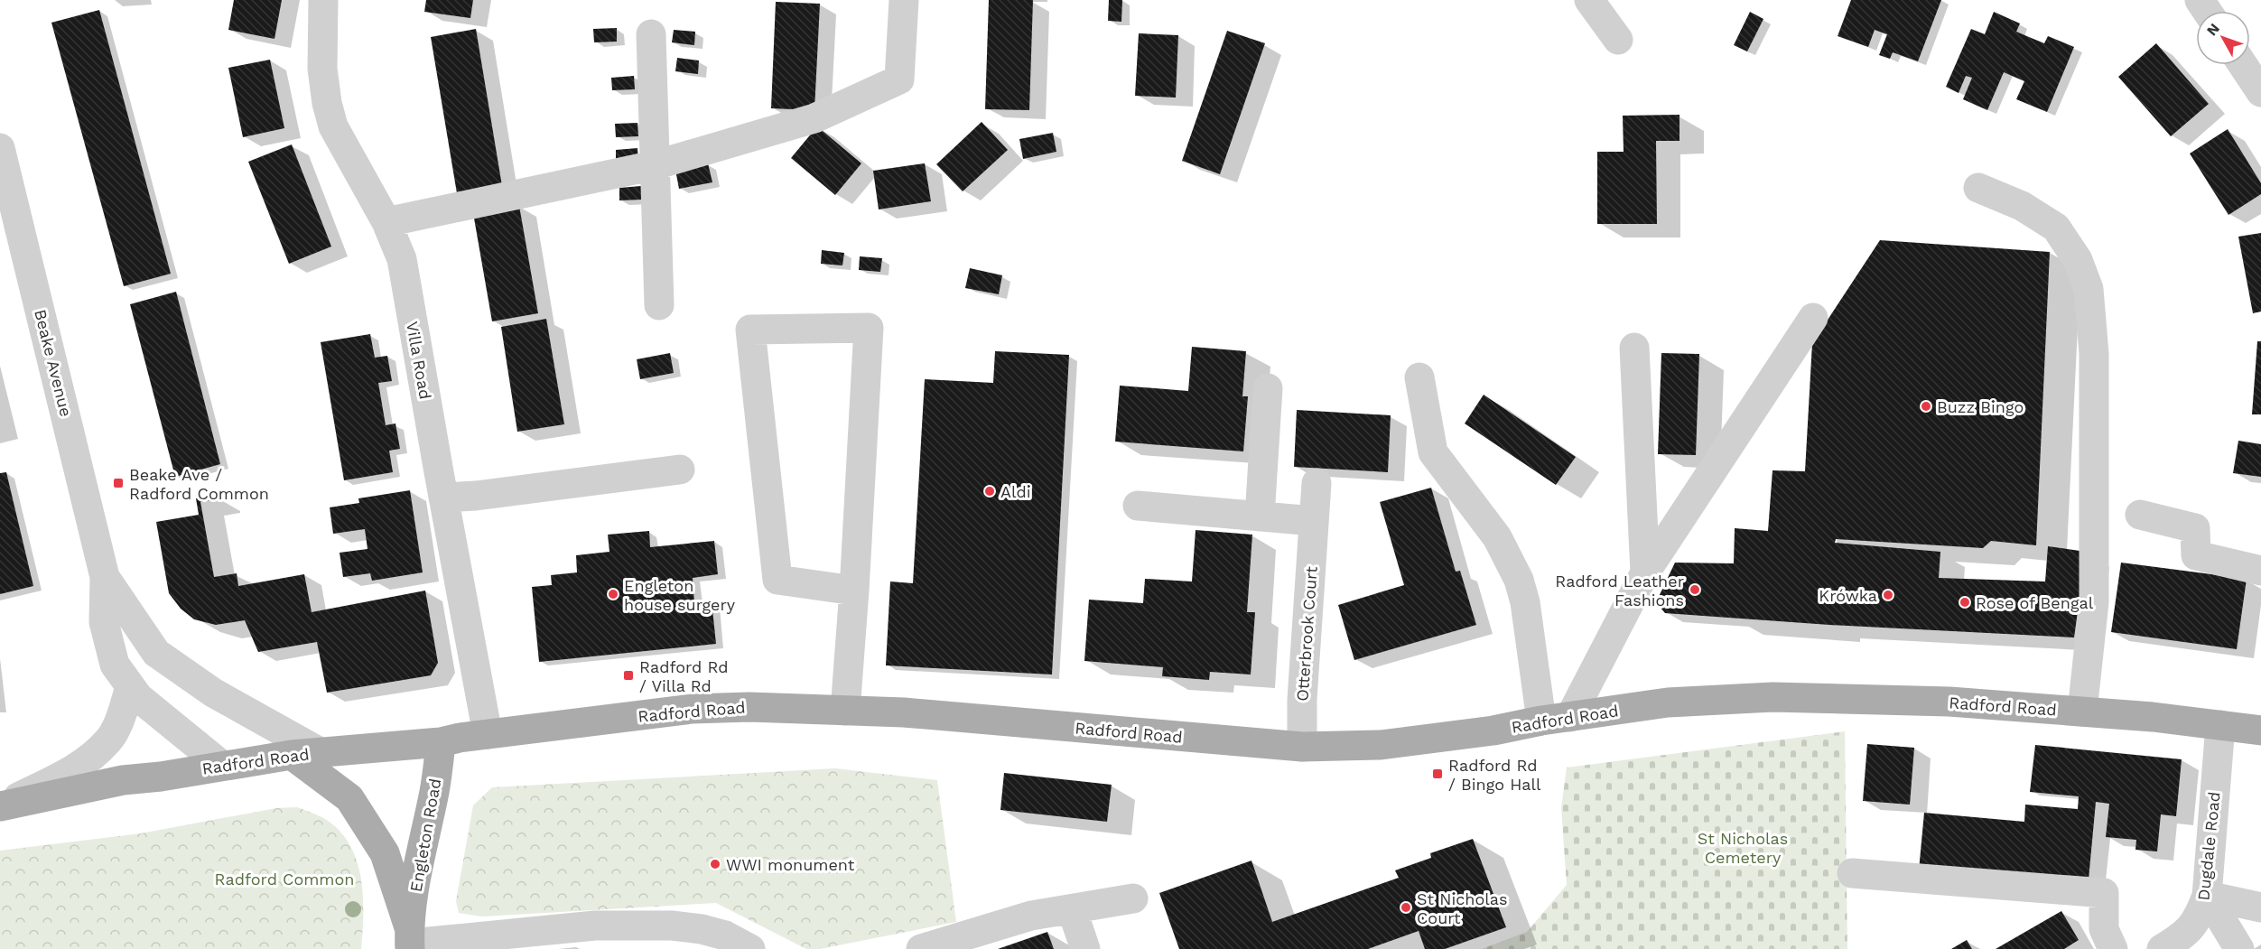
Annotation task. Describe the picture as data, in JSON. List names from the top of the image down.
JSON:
{
  "streets": {
    "main road": ["Radford Road", "Engleton Road"],
    "street": [
      "Villa Road",
      "Beake Avenue",
      "Otterbrook Court",
      "Dugdale Road"
    ]
  },
  "crossings": [
    ["Villa Road", "Radford Road"],
    ["Beake Avenue", "Radford Road"],
    ["Beake Avenue", "Engleton Road"],
    ["Otterbrook Court", "Radford Road"],
    ["Radford Road", "Engleton Road"],
    ["Radford Road", "Dugdale Road"]
  ],
  "parks": ["St Nicholas Cemetery", "Radford Common"],
  "places": {
    "other": [
      "Buzz Bingo",
      "Aldi",
      "Radford Leather Fashions",
      "Engleton house surgery",
      "Krówka",
      "Rose of Bengal",
      "WWI monument",
      "St Nicholas Court"
    ],
    "transit": ["Beake Ave / Radford Common", "Radford Rd / Villa Rd", "Radford Rd / Bingo Hall"]
  },
  "north": "top left"
}
